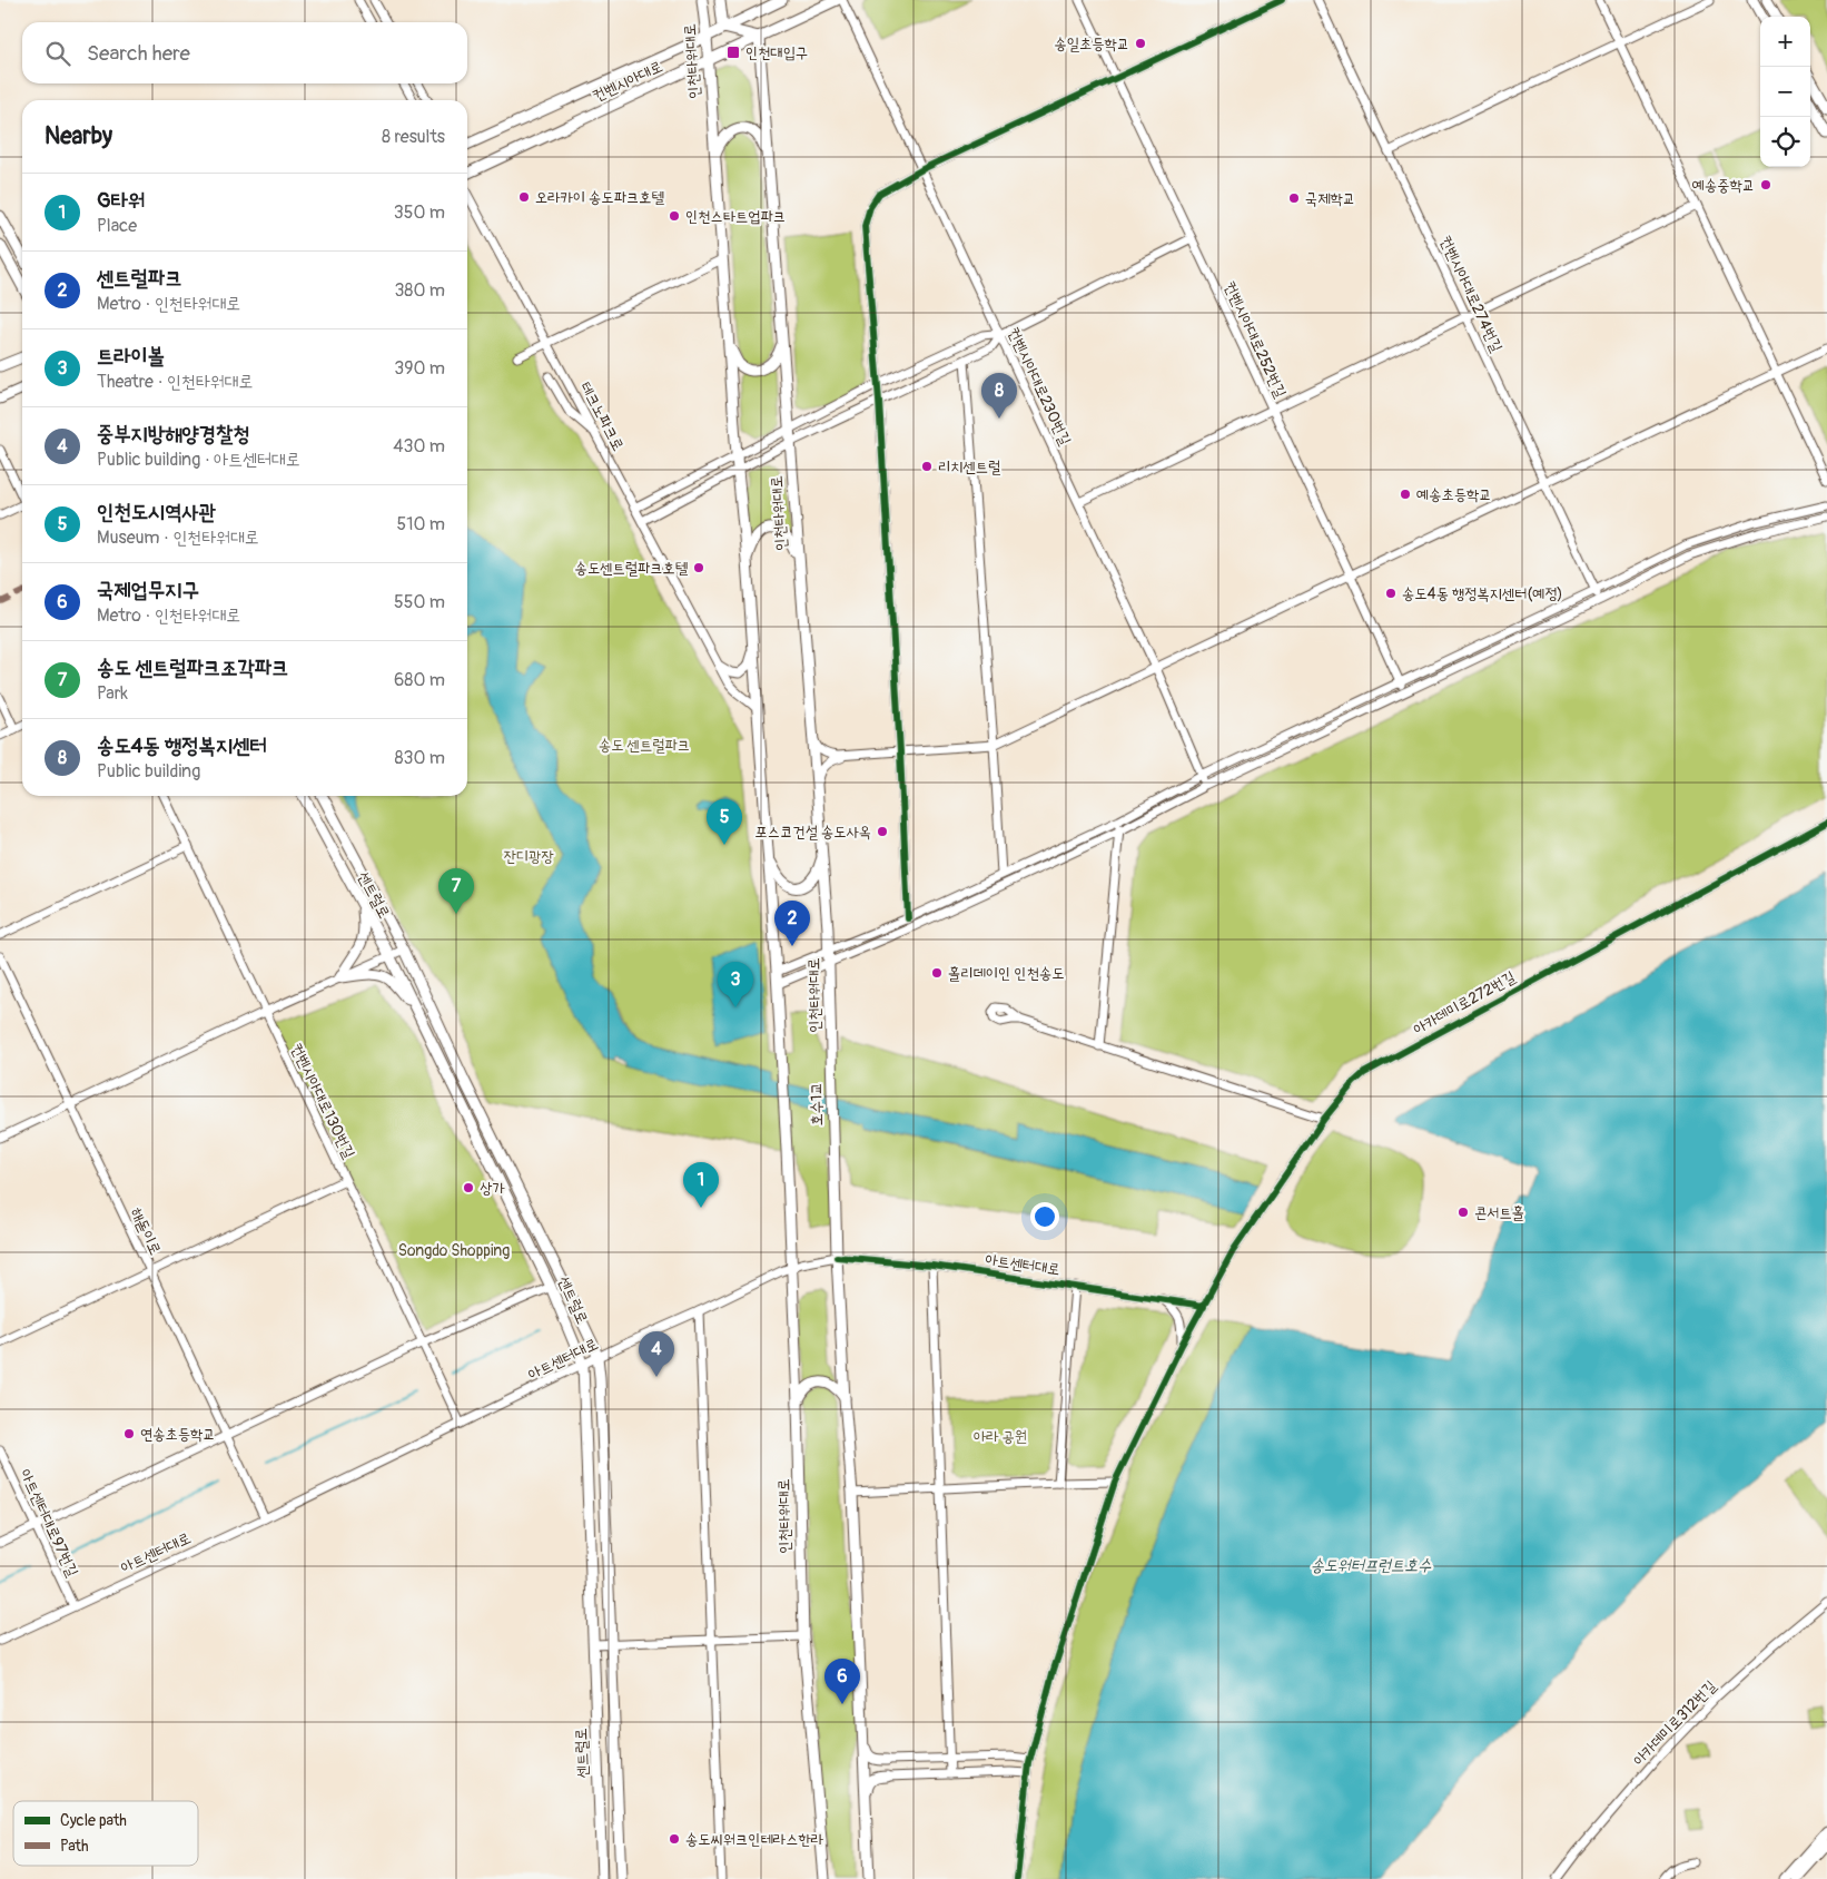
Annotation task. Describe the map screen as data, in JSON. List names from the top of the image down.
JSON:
{
  "streets": {
    "main road": [
      "인천타워대로",
      "컨벤시아대로",
      "센트럴로",
      "호수1교"
    ],
    "street": [
      "컨벤시아대로274번길",
      "컨벤시아대로252번길",
      "컨벤시아대로230번길",
      "테크노파크로",
      "아카데미로272번길",
      "컨벤시아대로130번길",
      "해돋이로",
      "아트센터대로",
      "아트센터대로97번길",
      "아카데미로312번길"
    ]
  },
  "crossings": [
    ["인천타워대로", "컨벤시아대로"],
    ["인천타워대로", "테크노파크로"],
    ["인천타워대로", "호수1교"],
    ["인천타워대로", "아트센터대로"],
    ["센트럴로", "아트센터대로"],
    ["아카데미로272번길", "아트센터대로"],
    ["컨벤시아대로130번길", "아트센터대로"],
    ["호수1교", "아트센터대로"],
    ["해돋이로", "아트센터대로"],
    ["아트센터대로", "아트센터대로97번길"]
  ],
  "water": ["송도워터프런트호수"],
  "parks": [
    "송도 센트럴파크",
    "잔디광장",
    "Songdo Shopping",
    "아라 공원"
  ],
  "places": {
    "other": [
      "송일초등학교",
      "예송중학교",
      "오라카이 송도파크호텔",
      "국제학교",
      "인천스타트업파크",
      "리치센트럴",
      "예송초등학교",
      "송도센트럴파크호텔",
      "송도4동 행정복지센터(예정)",
      "포스코건설 송도사옥",
      "홀리데이인 인천송도",
      "상가",
      "콘서트홀",
      "연송초등학교",
      "송도씨워크인테라스한라"
    ],
    "transit": ["인천대입구"]
  },
  "legend": ["Cycle path", "Path"],
  "page": {
    "map_buttons": ["+", "−"],
    "search": "Search here",
    "heading": ["Nearby", "8 results"],
    "list": [
      {
        "mark": "1",
        "name": "G타워",
        "note": "Place",
        "value": "350 m"
      },
      {
        "mark": "2",
        "name": "센트럴파크",
        "note": "Metro · 인천타워대로",
        "value": "380 m"
      },
      {
        "mark": "3",
        "name": "트라이볼",
        "note": "Theatre · 인천타워대로",
        "value": "390 m"
      },
      {
        "mark": "4",
        "name": "중부지방해양경찰청",
        "note": "Public building · 아트센터대로",
        "value": "430 m"
      },
      {
        "mark": "5",
        "name": "인천도시역사관",
        "note": "Museum · 인천타워대로",
        "value": "510 m"
      },
      {
        "mark": "6",
        "name": "국제업무지구",
        "note": "Metro · 인천타워대로",
        "value": "550 m"
      },
      {
        "mark": "7",
        "name": "송도 센트럴파크조각파크",
        "note": "Park",
        "value": "680 m"
      },
      {
        "mark": "8",
        "name": "송도4동 행정복지센터",
        "note": "Public building",
        "value": "830 m"
      }
    ],
    "pins": [
      "8",
      "5",
      "7",
      "2",
      "3",
      "1",
      "4",
      "6"
    ]
  }
}
